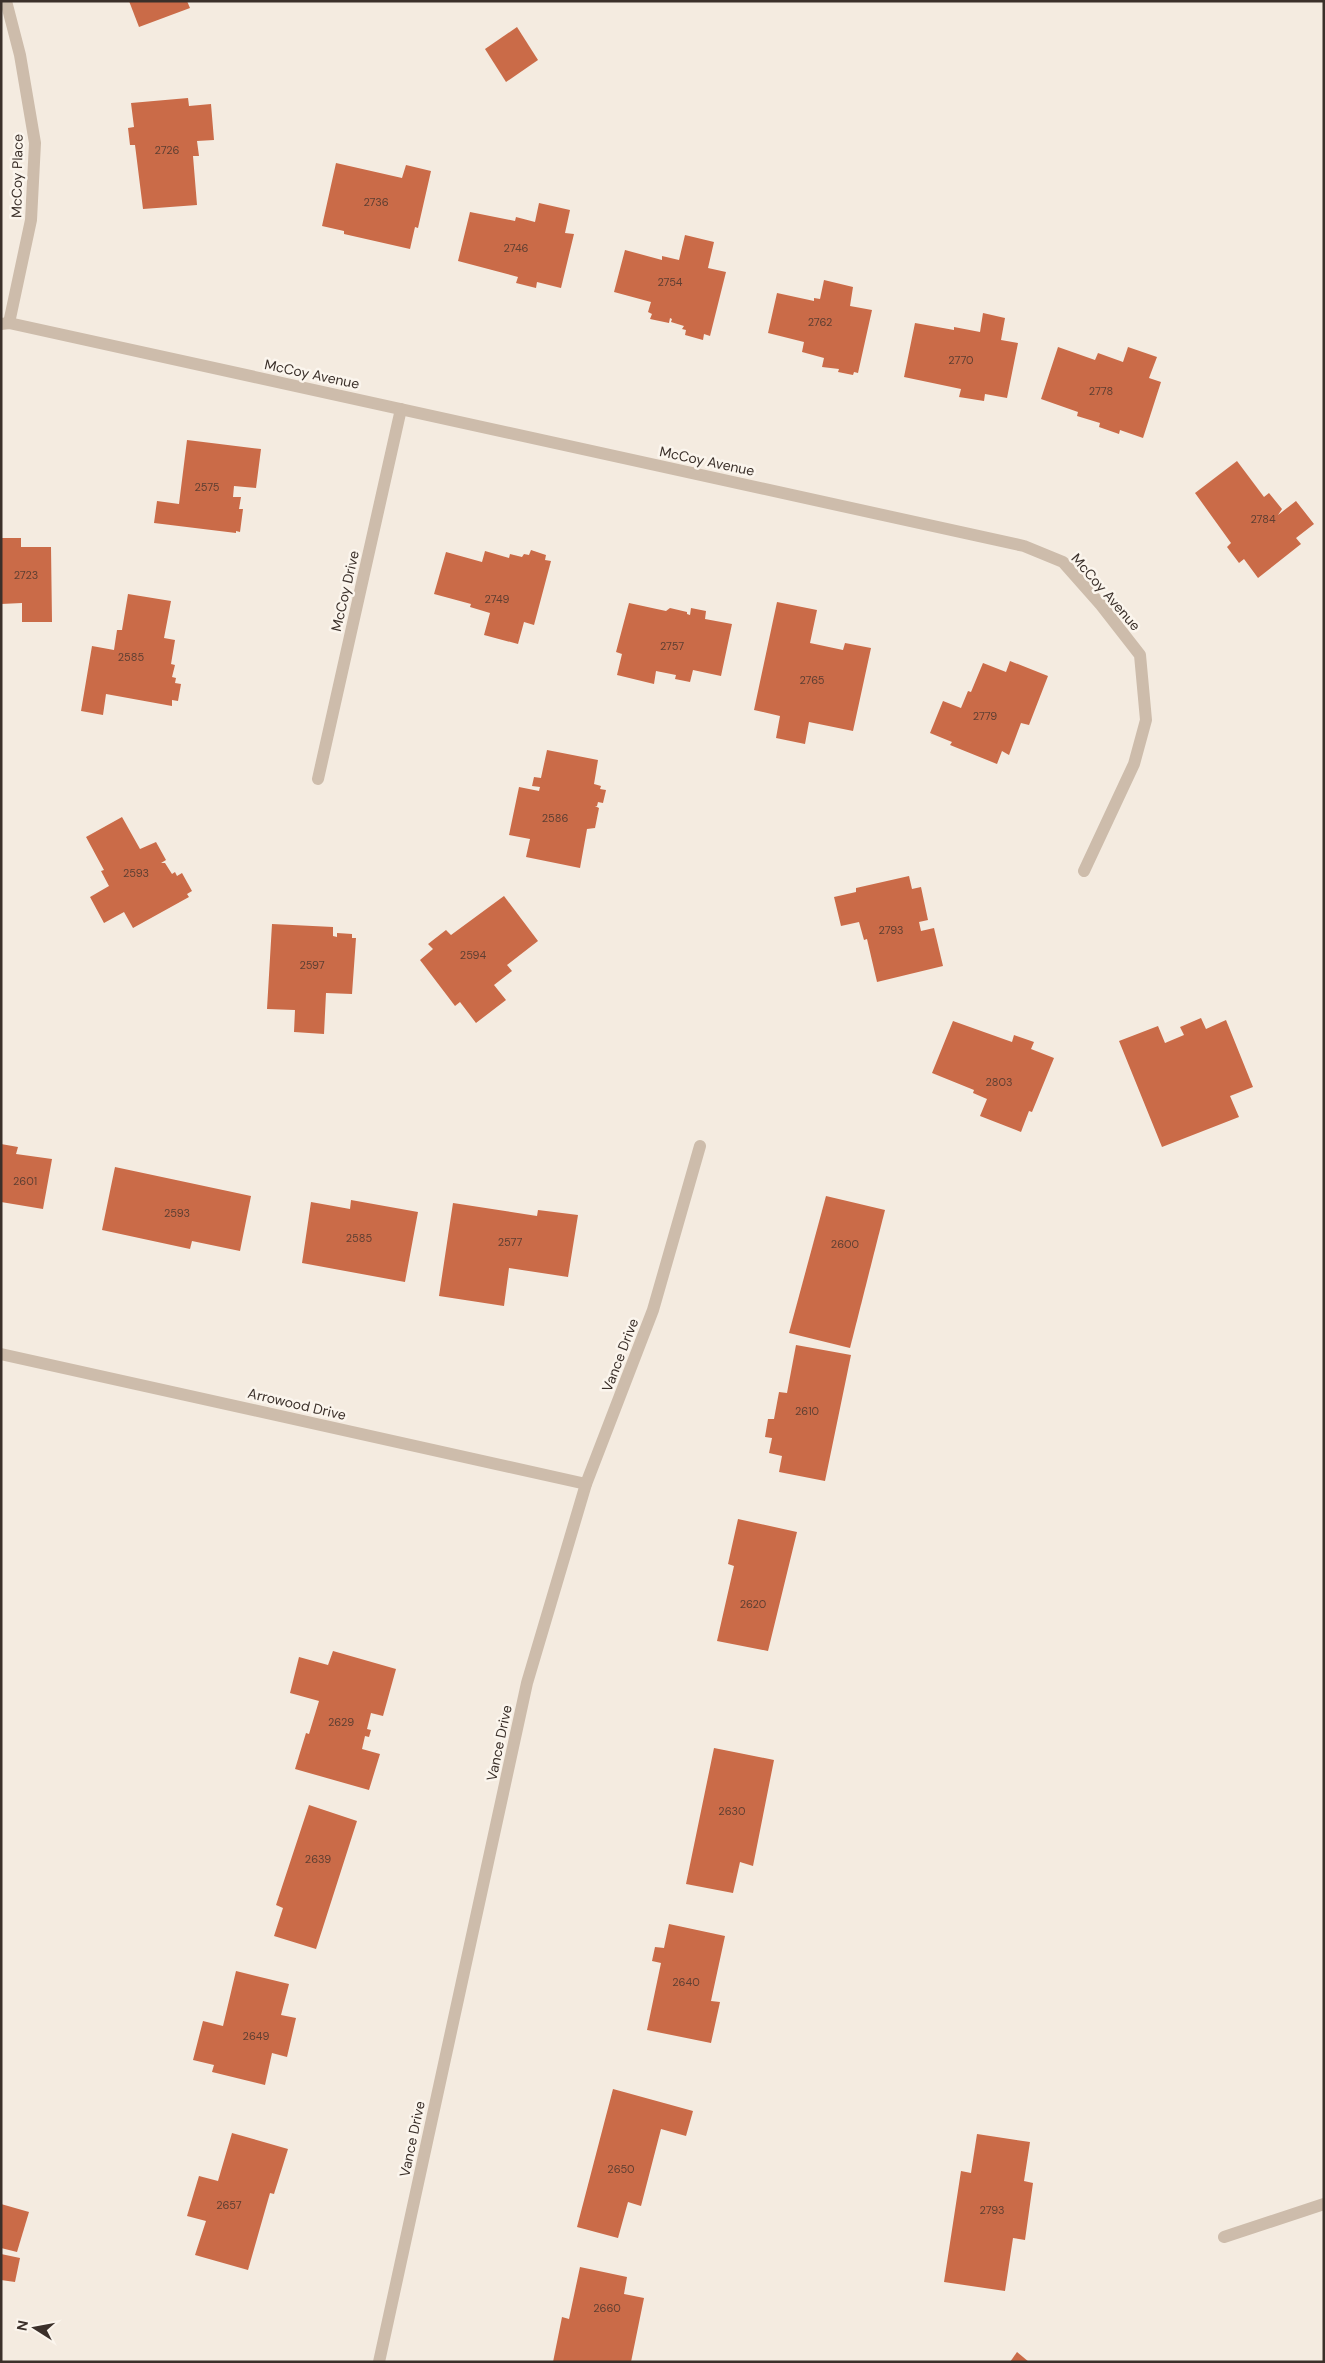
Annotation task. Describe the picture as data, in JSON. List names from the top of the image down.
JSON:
{
  "streets": {
    "street": [
      "McCoy Place",
      "McCoy Avenue",
      "McCoy Drive",
      "Vance Drive",
      "Arrowood Drive"
    ]
  },
  "crossings": [
    ["McCoy Place", "McCoy Avenue"],
    ["McCoy Avenue", "McCoy Drive"],
    ["Vance Drive", "Arrowood Drive"]
  ],
  "house_numbers": [
    "2726",
    "2736",
    "2746",
    "2754",
    "2762",
    "2770",
    "2778",
    "2575",
    "2784",
    "2723",
    "2749",
    "2757",
    "2585",
    "2765",
    "2779",
    "2586",
    "2593",
    "2793",
    "2594",
    "2597",
    "2803",
    "2601",
    "2593",
    "2585",
    "2577",
    "2600",
    "2610",
    "2620",
    "2629",
    "2630",
    "2639",
    "2640",
    "2649",
    "2650",
    "2657",
    "2793",
    "2660"
  ],
  "north": "left"
}
